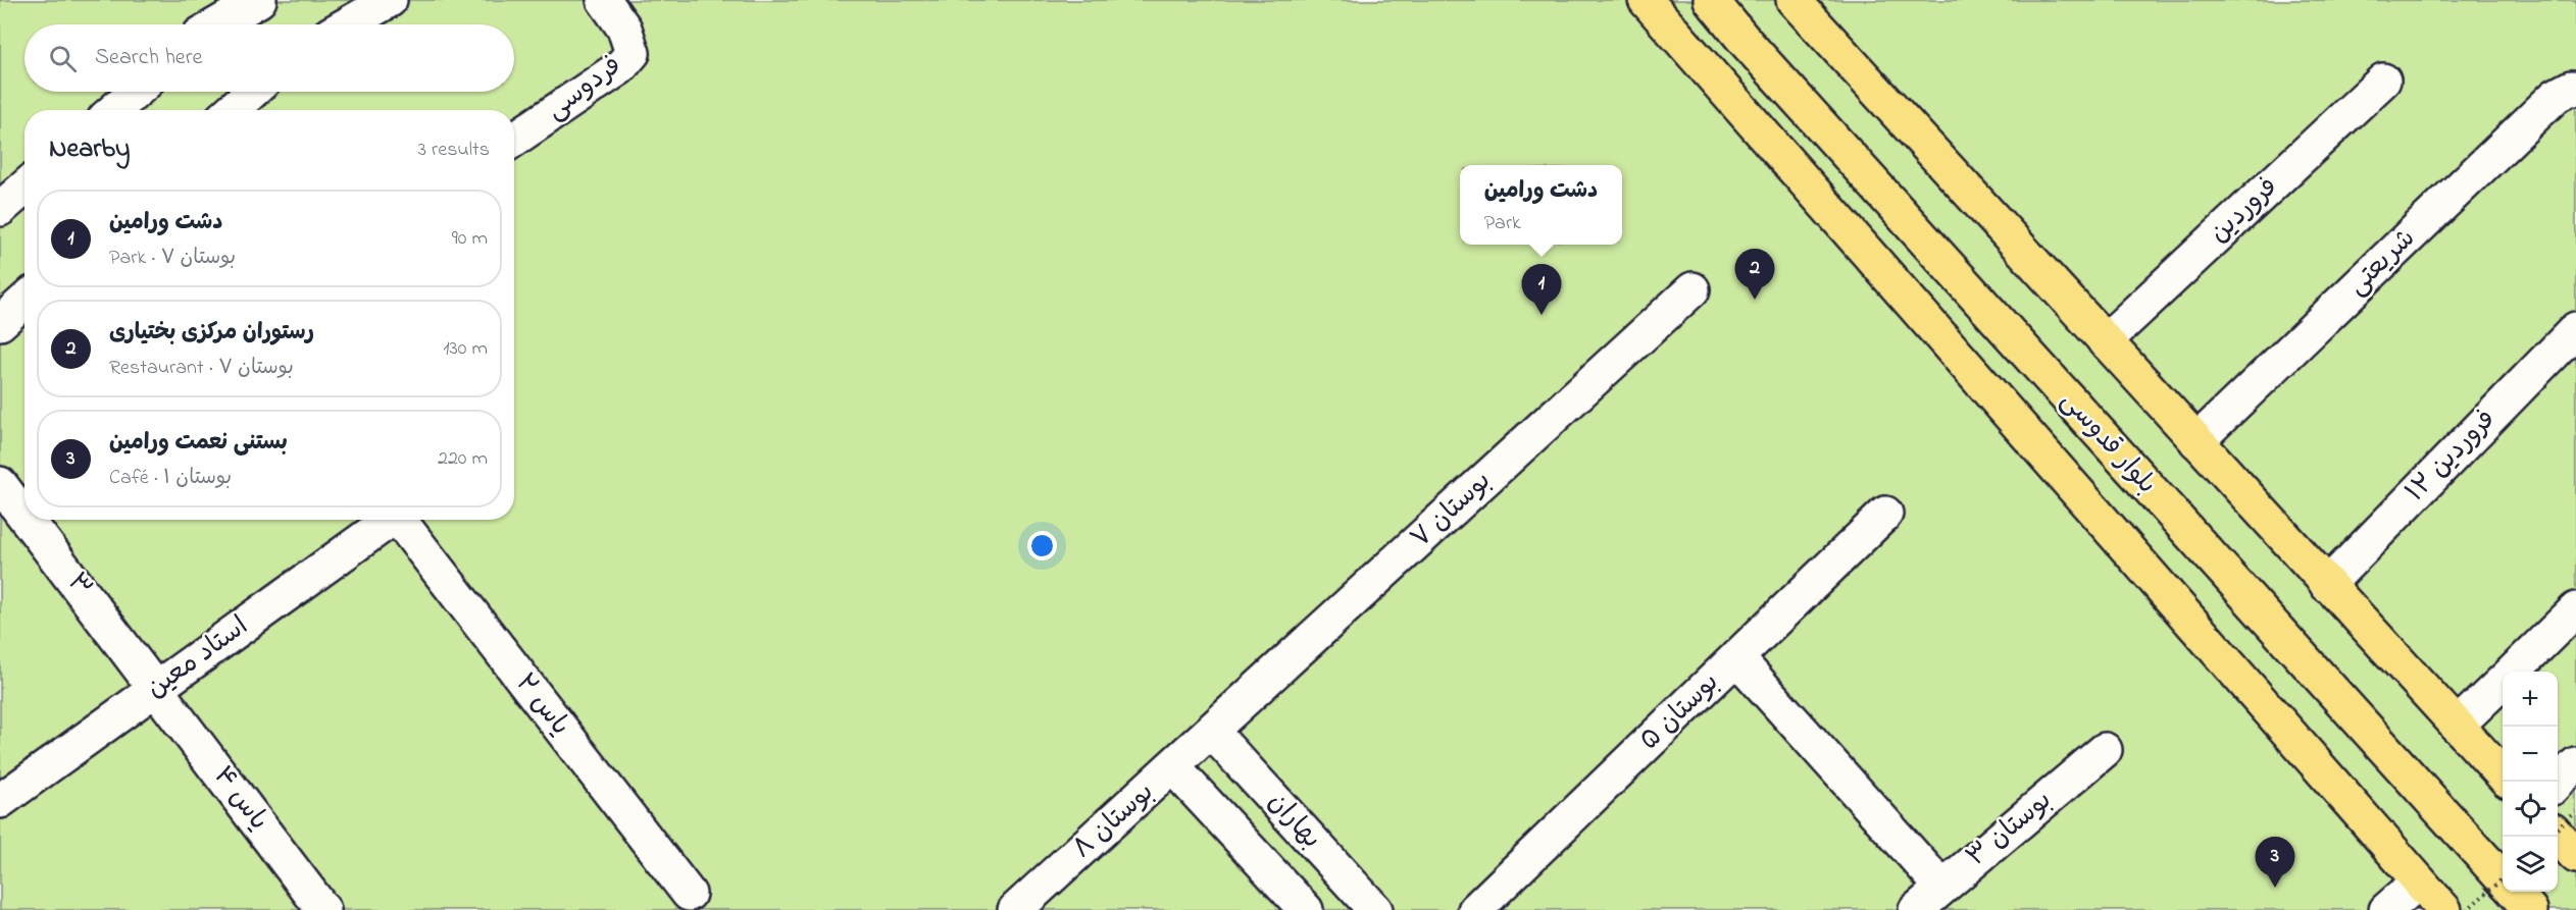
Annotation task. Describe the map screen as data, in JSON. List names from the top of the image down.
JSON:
{
  "streets": {
    "main road": ["بلوار قدوسی"],
    "street": [
      "فردوسی",
      "فروردین",
      "شریعتی",
      "۱۲ فروردین",
      "بوستان ۷",
      "۳",
      "استاد معین",
      "یاس ۲",
      "بوستان ۵",
      "یاس ۴",
      "بوستان ۸",
      "بهاران",
      "بوستان ۳"
    ]
  },
  "crossings": [
    ["بوستان ۷", "بوستان ۸"],
    ["بوستان ۷", "بهاران"],
    ["۳", "استاد معین"],
    ["۳", "یاس ۴"],
    ["استاد معین", "یاس ۴"],
    ["بوستان ۸", "بهاران"]
  ],
  "page": {
    "search": "Search here",
    "heading": ["Nearby", "3 results"],
    "popup": ["دشت ورامین", "Park"],
    "list": [
      {
        "mark": "1",
        "name": "دشت ورامین",
        "note": "Park · بوستان ۷",
        "value": "90 m"
      },
      {
        "mark": "2",
        "name": "رستوران مرکزی بختیاری",
        "note": "Restaurant · بوستان ۷",
        "value": "130 m"
      },
      {
        "mark": "3",
        "name": "بستنی نعمت ورامین",
        "note": "Café · بوستان ۱",
        "value": "220 m"
      }
    ],
    "pins": ["2", "1", "3"],
    "map_buttons": ["+", "−"]
  }
}
